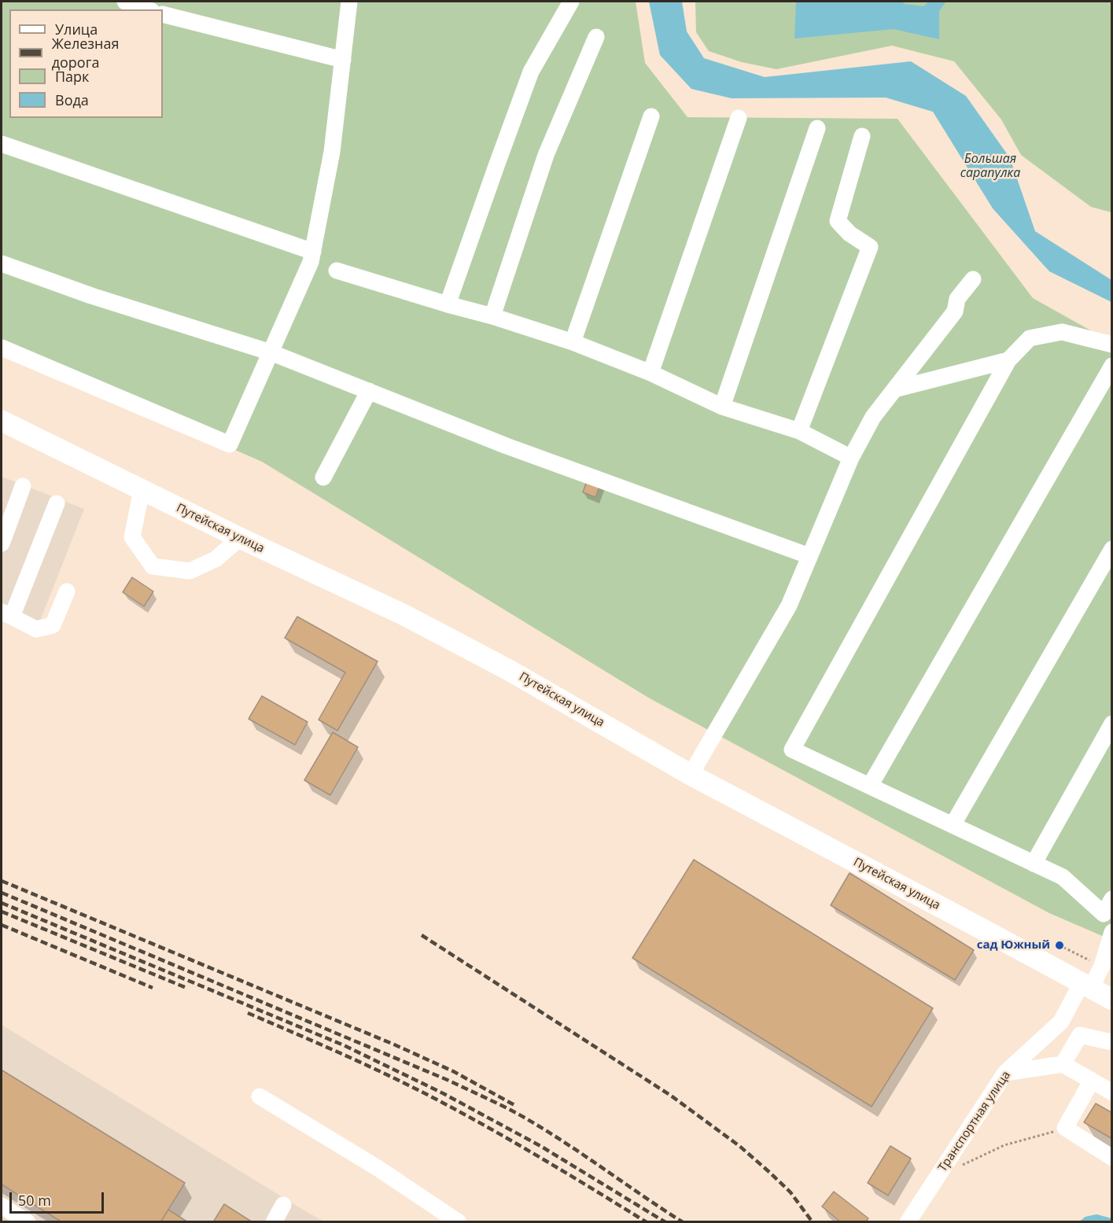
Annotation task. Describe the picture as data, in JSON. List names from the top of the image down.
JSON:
{
  "streets": {
    "main road": ["Путейская улица"],
    "street": ["Транспортная улица"]
  },
  "crossings": [
    ["Путейская улица", "Транспортная улица"]
  ],
  "water": ["Большая сарапулка"],
  "places": ["сад Южный"],
  "legend": [
    "Улица",
    "Железная дорога",
    "Парк",
    "Вода"
  ],
  "scale_bar": "50 m"
}
